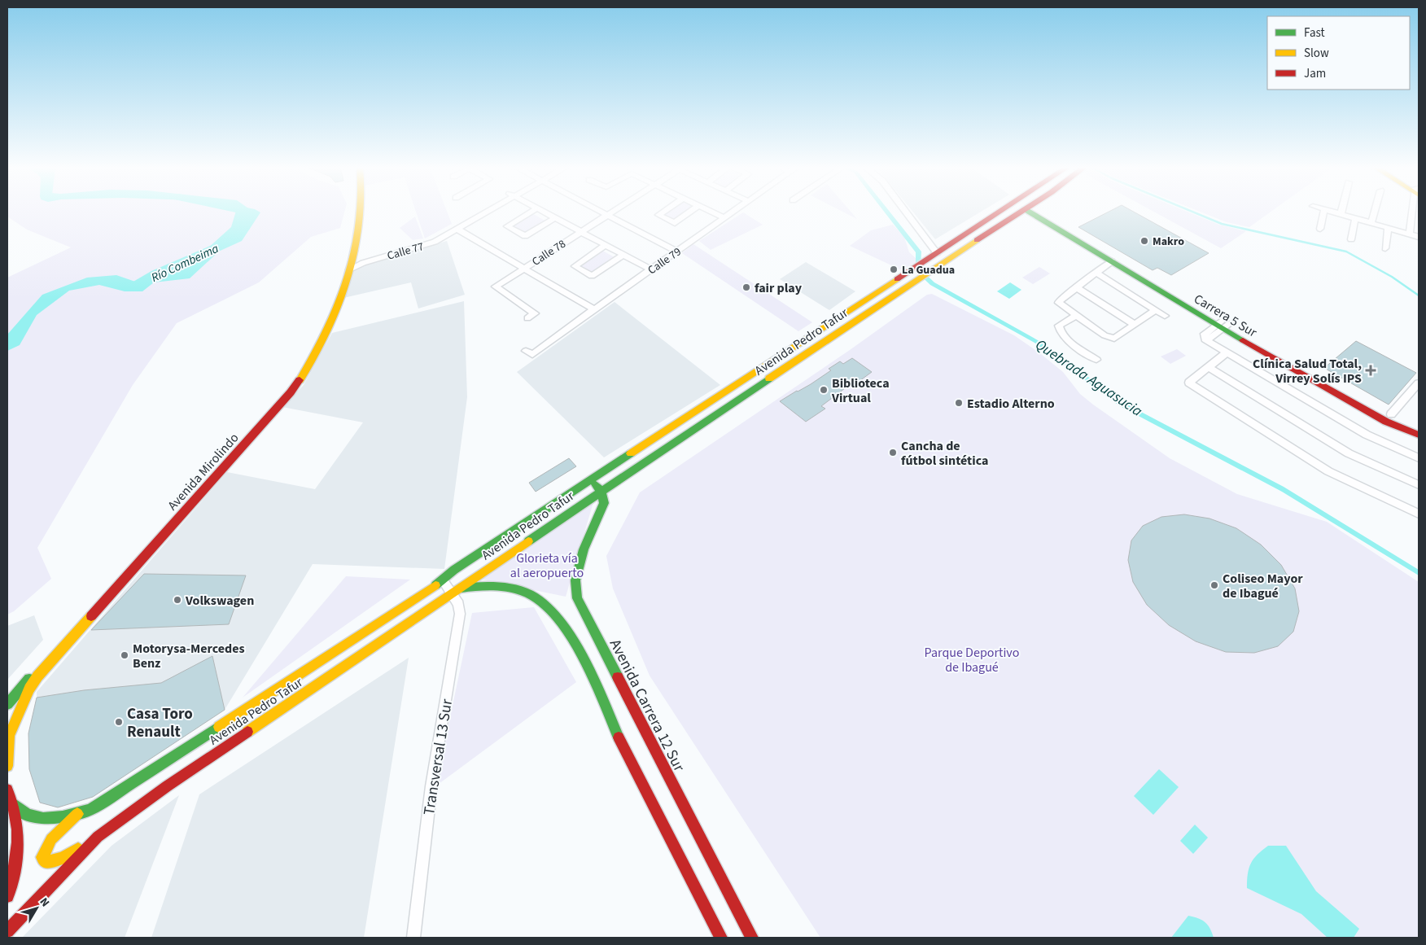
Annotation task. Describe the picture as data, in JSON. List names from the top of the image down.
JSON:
{
  "streets": {
    "main road": [
      "Carrera 5 Sur",
      "Avenida Pedro Tafur",
      "Avenida Mirolindo",
      "Avenida Carrera 12 Sur"
    ],
    "street": [
      "Calle 77",
      "Calle 78",
      "Calle 79",
      "Transversal 13 Sur"
    ]
  },
  "crossings": [
    ["Calle 77", "Avenida Mirolindo"],
    ["Avenida Pedro Tafur", "Avenida Carrera 12 Sur"],
    ["Avenida Pedro Tafur", "Transversal 13 Sur"]
  ],
  "water": ["Río Combeima", "Quebrada Aguasucia"],
  "parks": ["Glorieta vía al aeropuerto", "Parque Deportivo de Ibagué"],
  "places": {
    "other": [
      "Makro",
      "La Guadua",
      "fair play",
      "Biblioteca Virtual",
      "Estadio Alterno",
      "Cancha de fútbol sintética",
      "Coliseo Mayor de Ibagué",
      "Volkswagen",
      "Motorysa-Mercedes Benz",
      "Casa Toro Renault"
    ],
    "health": ["Clínica Salud Total, Virrey Solís IPS"]
  },
  "legend": ["Fast", "Slow", "Jam"],
  "north": "top right"
}
